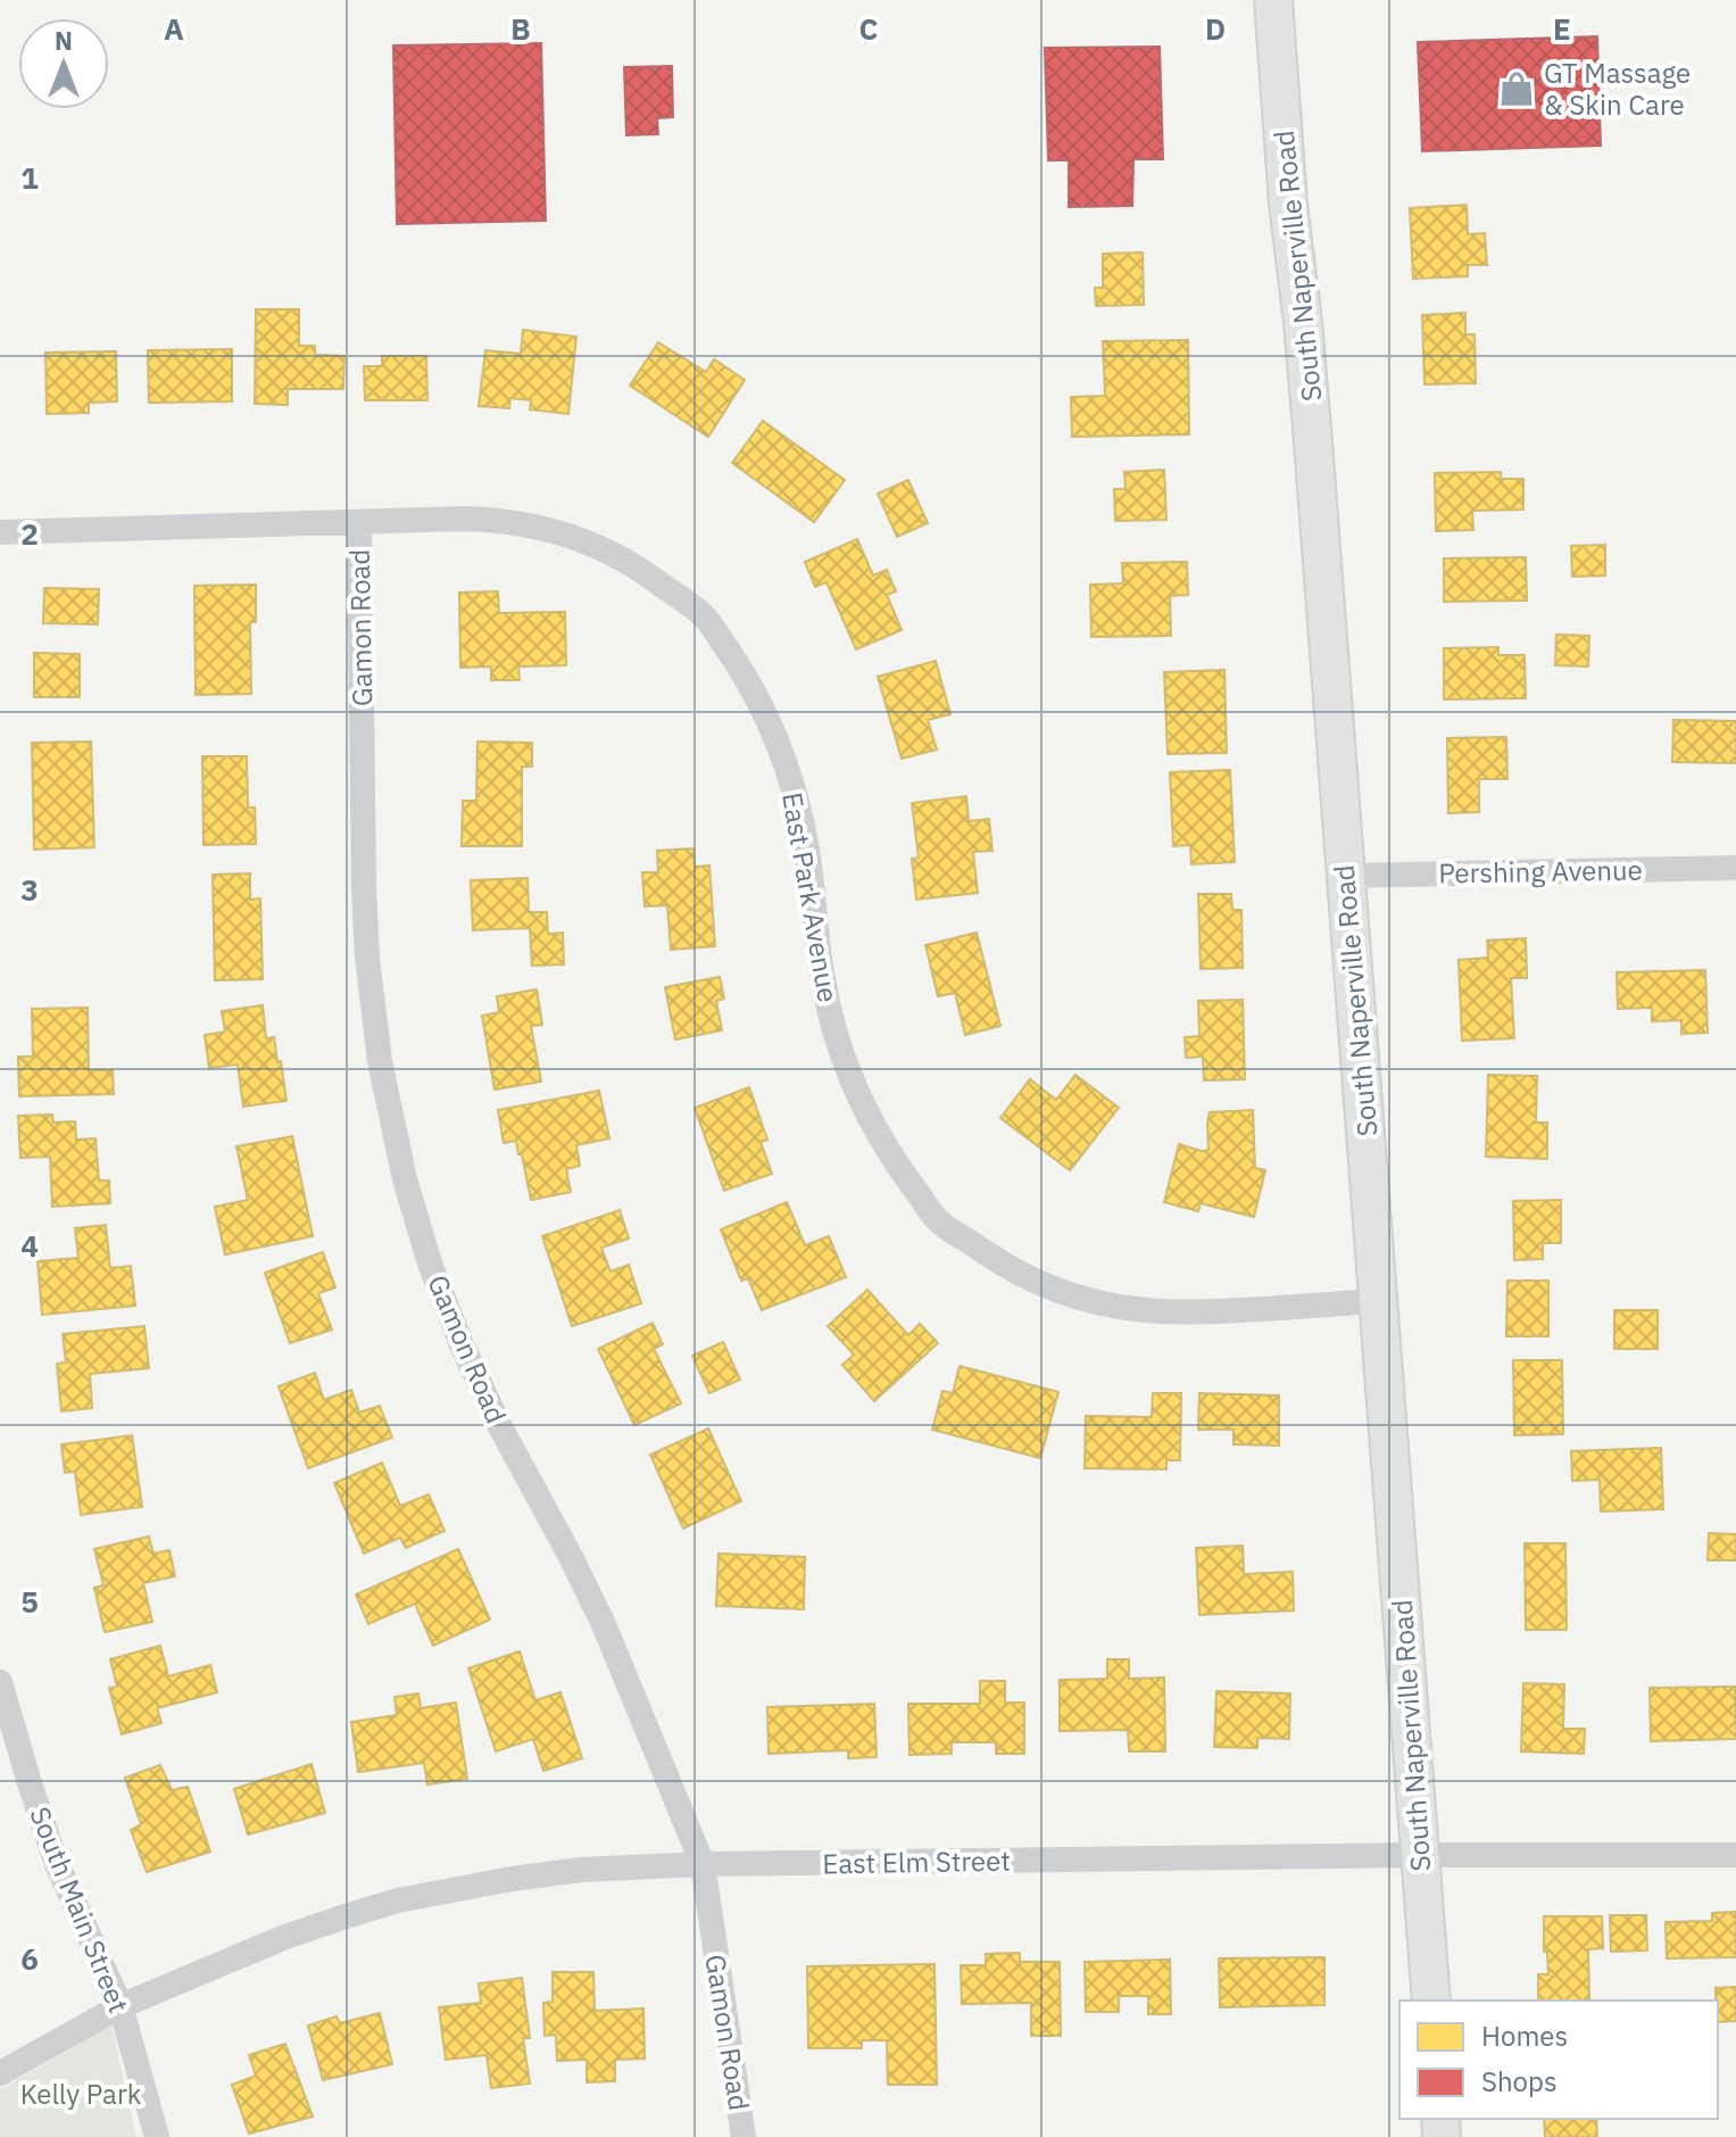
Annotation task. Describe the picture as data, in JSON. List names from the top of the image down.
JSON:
{
  "streets": {
    "main road": ["South Naperville Road"],
    "street": [
      "Gamon Road",
      "Pershing Avenue",
      "East Park Avenue",
      "East Elm Street",
      "South Main Street"
    ]
  },
  "crossings": [
    ["South Naperville Road", "Pershing Avenue"],
    ["South Naperville Road", "East Park Avenue"],
    ["South Naperville Road", "East Elm Street"],
    ["Gamon Road", "East Park Avenue"],
    ["Gamon Road", "East Elm Street"],
    ["East Elm Street", "South Main Street"]
  ],
  "parks": ["Kelly Park"],
  "places": {
    "shop": ["GT Massage & Skin Care"]
  },
  "legend": ["Homes", "Shops"],
  "north": "top",
  "grid": {
    "columns": [
      "A",
      "B",
      "C",
      "D",
      "E"
    ],
    "rows": [
      "1",
      "2",
      "3",
      "4",
      "5",
      "6"
    ]
  }
}
